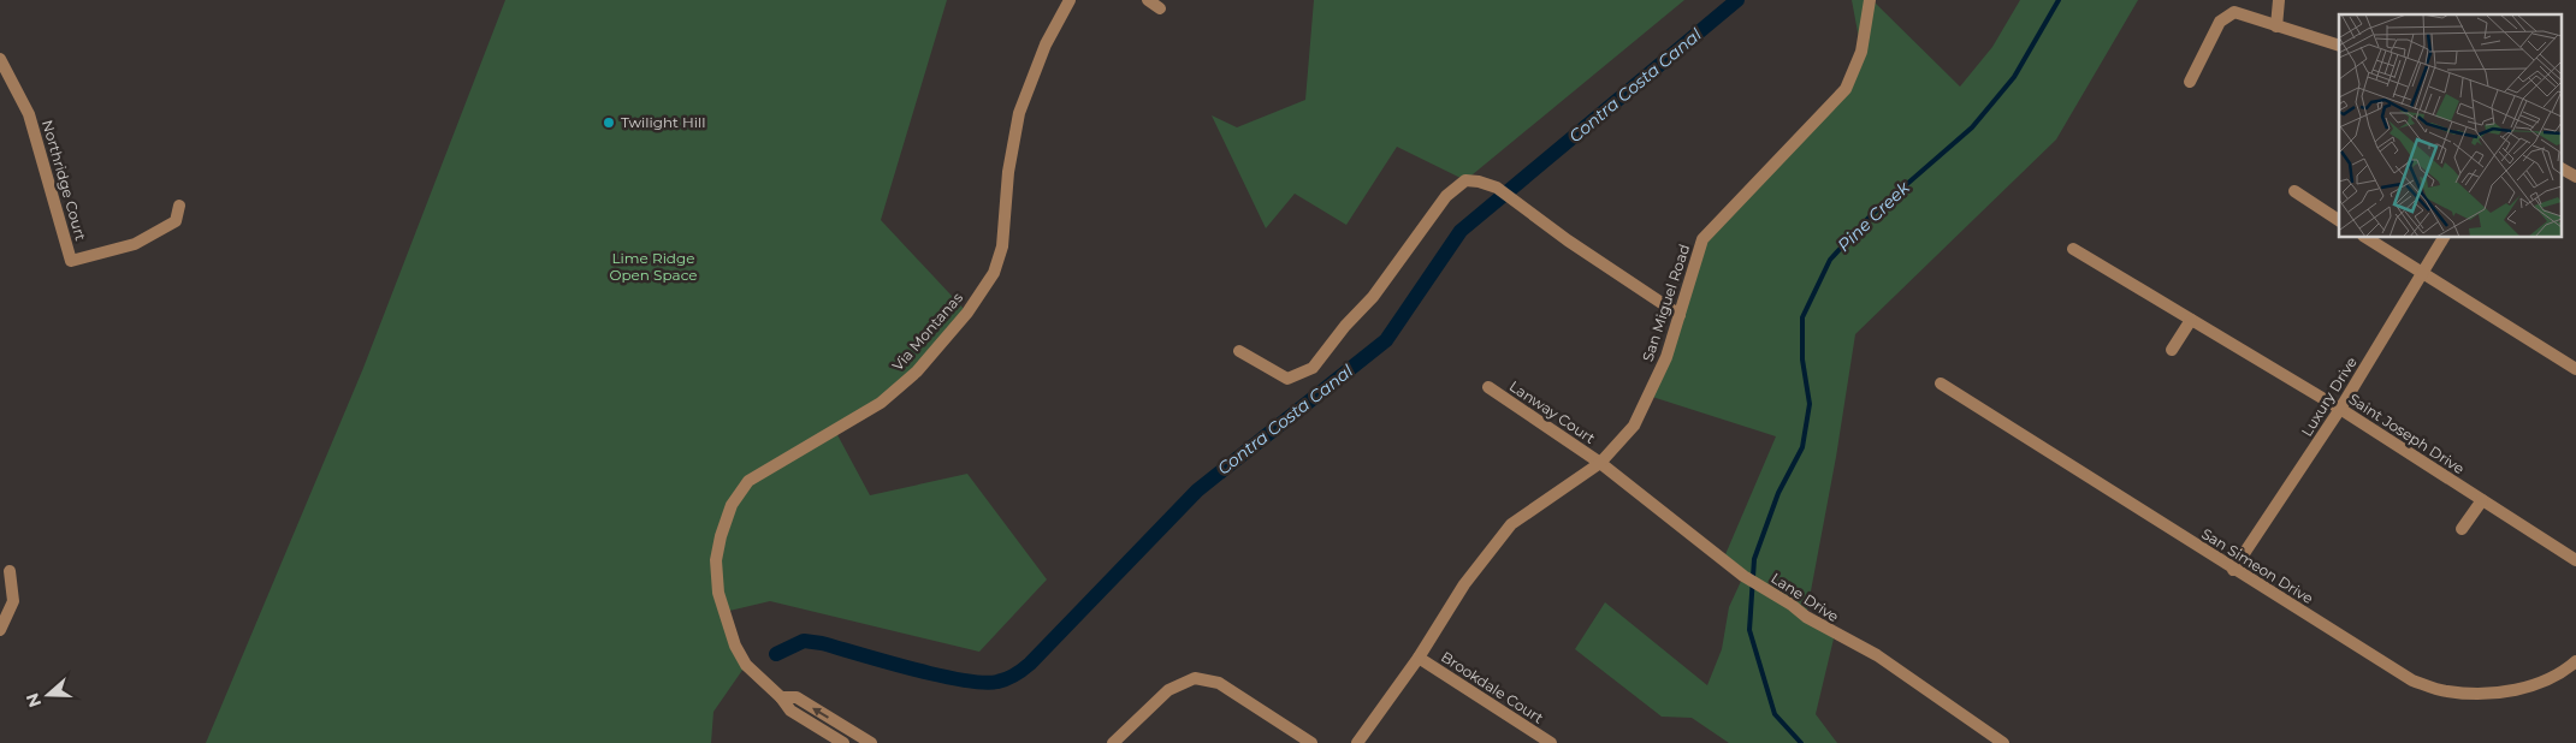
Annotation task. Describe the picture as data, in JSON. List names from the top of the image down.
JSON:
{
  "streets": {
    "street": [
      "Northridge Court",
      "San Miguel Road",
      "Via Montanas",
      "Luxury Drive",
      "Lanway Court",
      "Saint Joseph Drive",
      "San Simeon Drive",
      "Lane Drive",
      "Brookdale Court"
    ]
  },
  "crossings": [
    ["San Miguel Road", "Lanway Court"],
    ["San Miguel Road", "Lane Drive"],
    ["San Miguel Road", "Brookdale Court"],
    ["Luxury Drive", "Saint Joseph Drive"],
    ["Luxury Drive", "San Simeon Drive"],
    ["Lanway Court", "Lane Drive"]
  ],
  "water": ["Contra Costa Canal", "Pine Creek"],
  "parks": ["Lime Ridge Open Space"],
  "places": ["Twilight Hill"],
  "north": "left"
}
